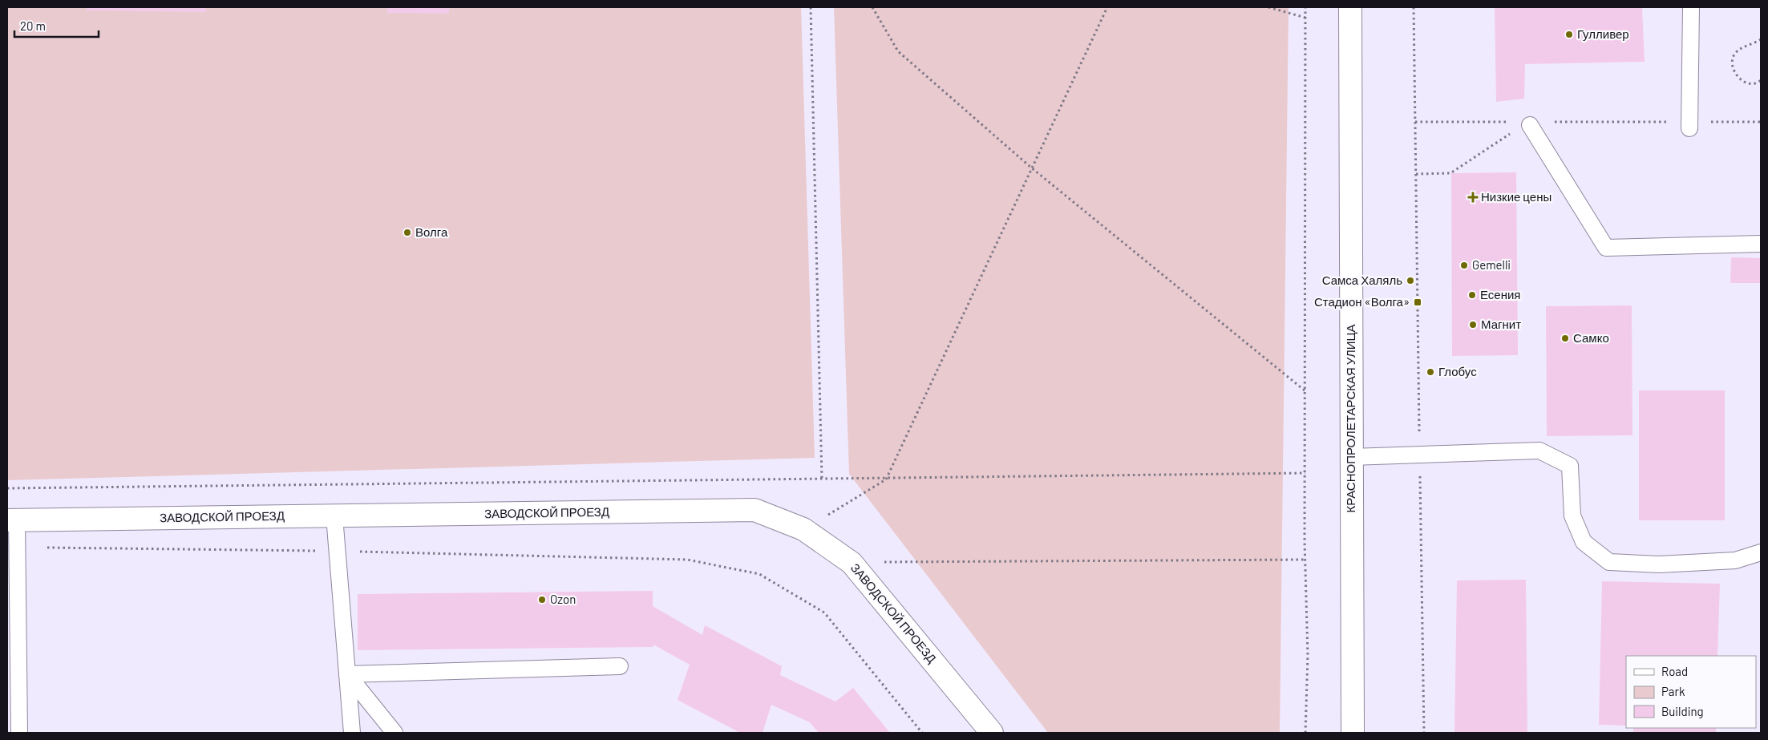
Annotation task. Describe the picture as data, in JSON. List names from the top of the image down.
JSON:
{
  "streets": {
    "street": ["КРАСНОПРОЛЕТАРСКАЯ УЛИЦА", "ЗАВОДСКОЙ ПРОЕЗД"]
  },
  "places": {
    "other": [
      "Гулливер",
      "Волга",
      "Gemelli",
      "Самса Халяль",
      "Есения",
      "Магнит",
      "Самко",
      "Глобус",
      "Ozon"
    ],
    "health": ["Низкие цены"],
    "transit": ["Стадион «Волга»"]
  },
  "legend": ["Road", "Park", "Building"],
  "scale_bar": "20 m"
}
